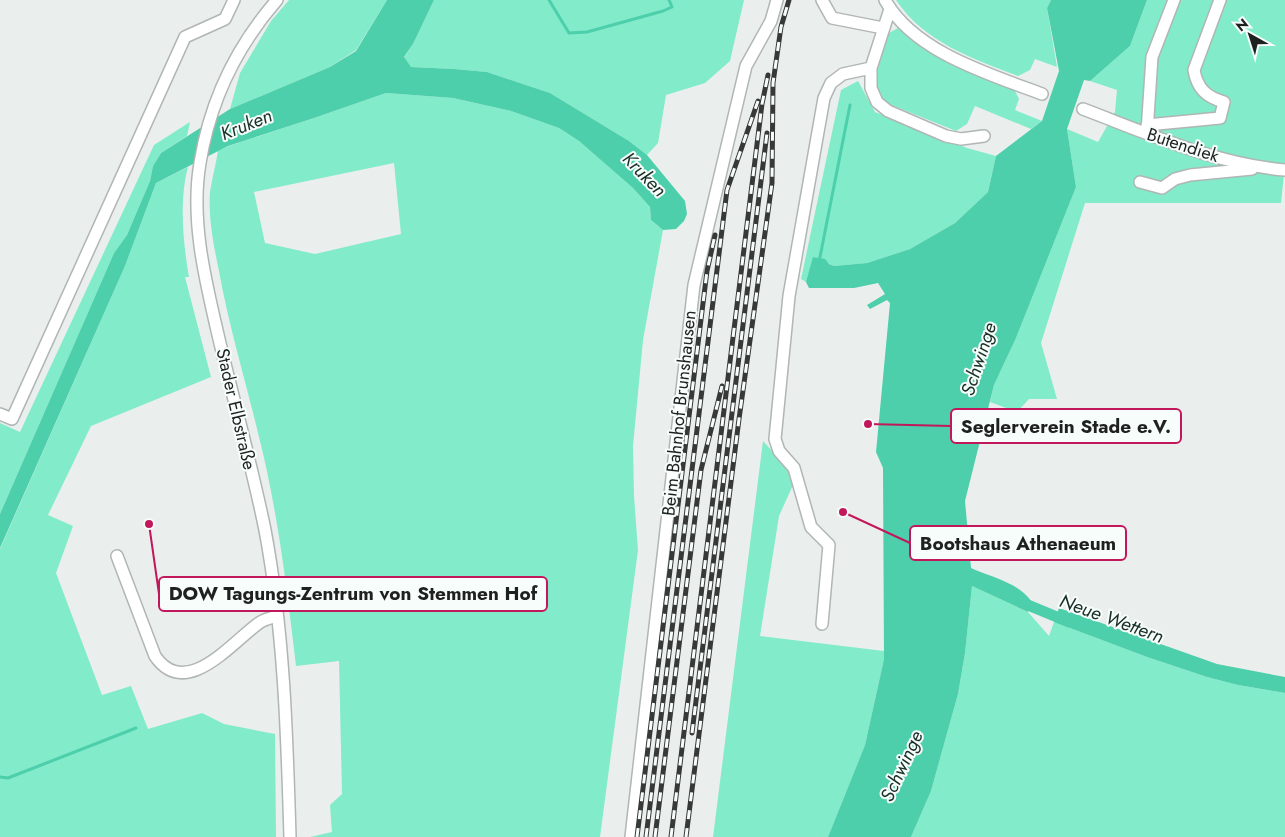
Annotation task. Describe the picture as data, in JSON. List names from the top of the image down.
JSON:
{
  "streets": {
    "street": ["Butendiek", "Stader Elbstraße", "Beim Bahnhof Brunshausen"]
  },
  "water": ["Kruken", "Schwinge", "Neue Wettern"],
  "places": ["Seglerverein Stade e.V.", "Bootshaus Athenaeum", "DOW Tagungs-Zentrum von Stemmen Hof"],
  "north": "top left"
}
